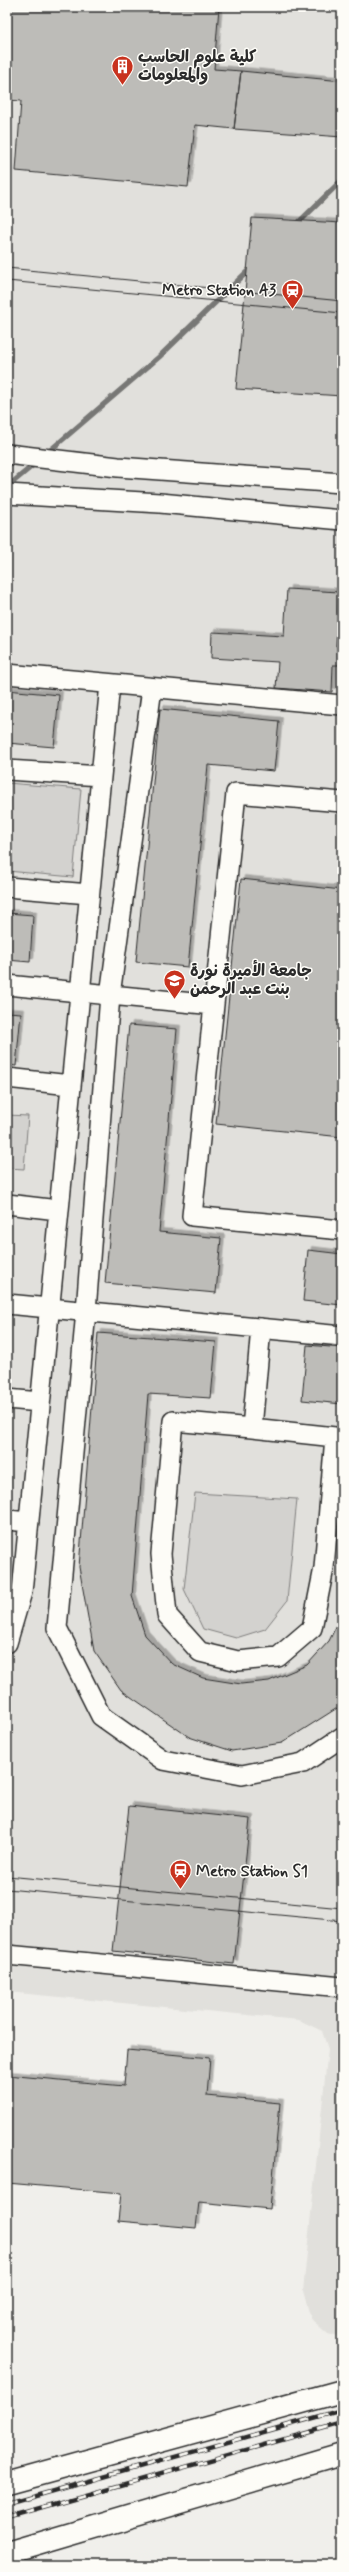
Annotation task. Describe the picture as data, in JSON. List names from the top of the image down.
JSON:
{
  "places": {
    "building": ["كلية علوم الحاسب والمعلومات"],
    "station": ["Metro Station A3", "Metro Station S1"],
    "school or university": ["جامعة الأميرة نورة بنت عبد الرحمن"]
  }
}
